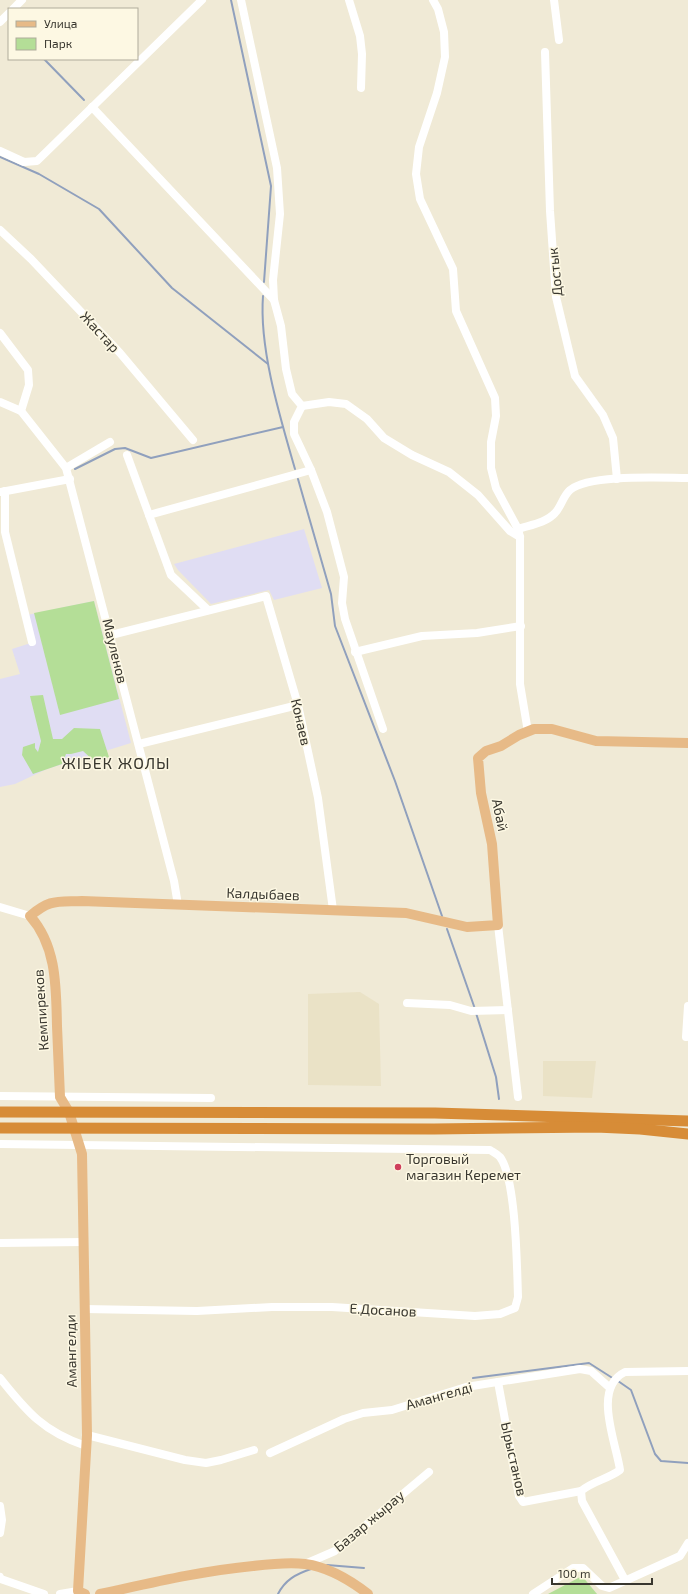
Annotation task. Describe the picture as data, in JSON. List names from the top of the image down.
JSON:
{
  "streets": {
    "main road": [
      "Абай",
      "Калдыбаев",
      "Кемпиреков",
      "Амангелди"
    ],
    "street": [
      "Достык",
      "Жастар",
      "Мауленов",
      "Конаев",
      "Е.Досанов",
      "Амангелді",
      "Ырыстанов",
      "Базар жырау"
    ]
  },
  "crossings": [
    ["Мауленов", "Конаев"],
    ["Мауленов", "Калдыбаев"],
    ["Конаев", "Калдыбаев"],
    ["Абай", "Калдыбаев"],
    ["Калдыбаев", "Кемпиреков"],
    ["Кемпиреков", "Амангелди"],
    ["Е.Досанов", "Амангелди"],
    ["Амангелді", "Ырыстанов"]
  ],
  "districts": ["ЖІБЕК ЖОЛЫ"],
  "places": ["Торговый магазин Керемет"],
  "legend": ["Улица", "Парк"],
  "scale_bar": "100 m"
}
